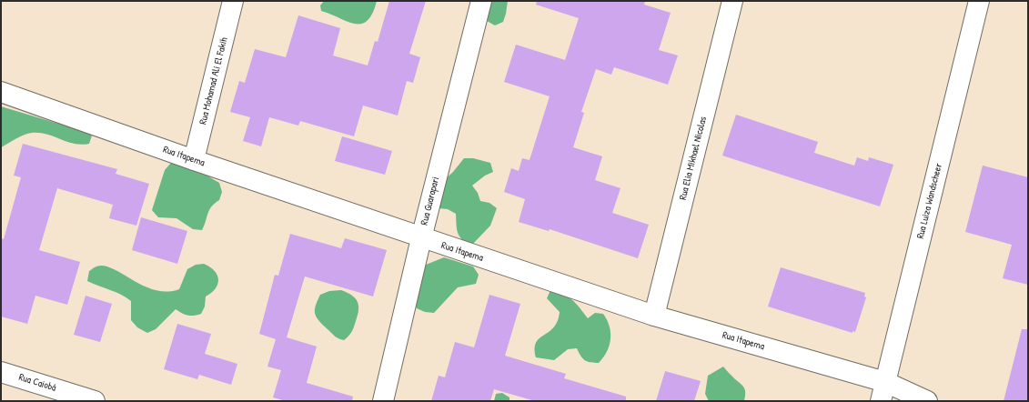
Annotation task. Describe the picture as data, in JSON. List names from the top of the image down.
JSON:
{
  "streets": {
    "street": [
      "Rua Mohamad Ali El Fakih",
      "Rua Itapema",
      "Rua Elia Mikhael Nicolas",
      "Rua Guarapari",
      "Rua Luiza Wandscheer",
      "Rua Caiobá"
    ]
  },
  "crossings": [
    ["Rua Mohamad Ali El Fakih", "Rua Itapema"],
    ["Rua Itapema", "Rua Elia Mikhael Nicolas"],
    ["Rua Itapema", "Rua Guarapari"],
    ["Rua Itapema", "Rua Luiza Wandscheer"]
  ]
}
